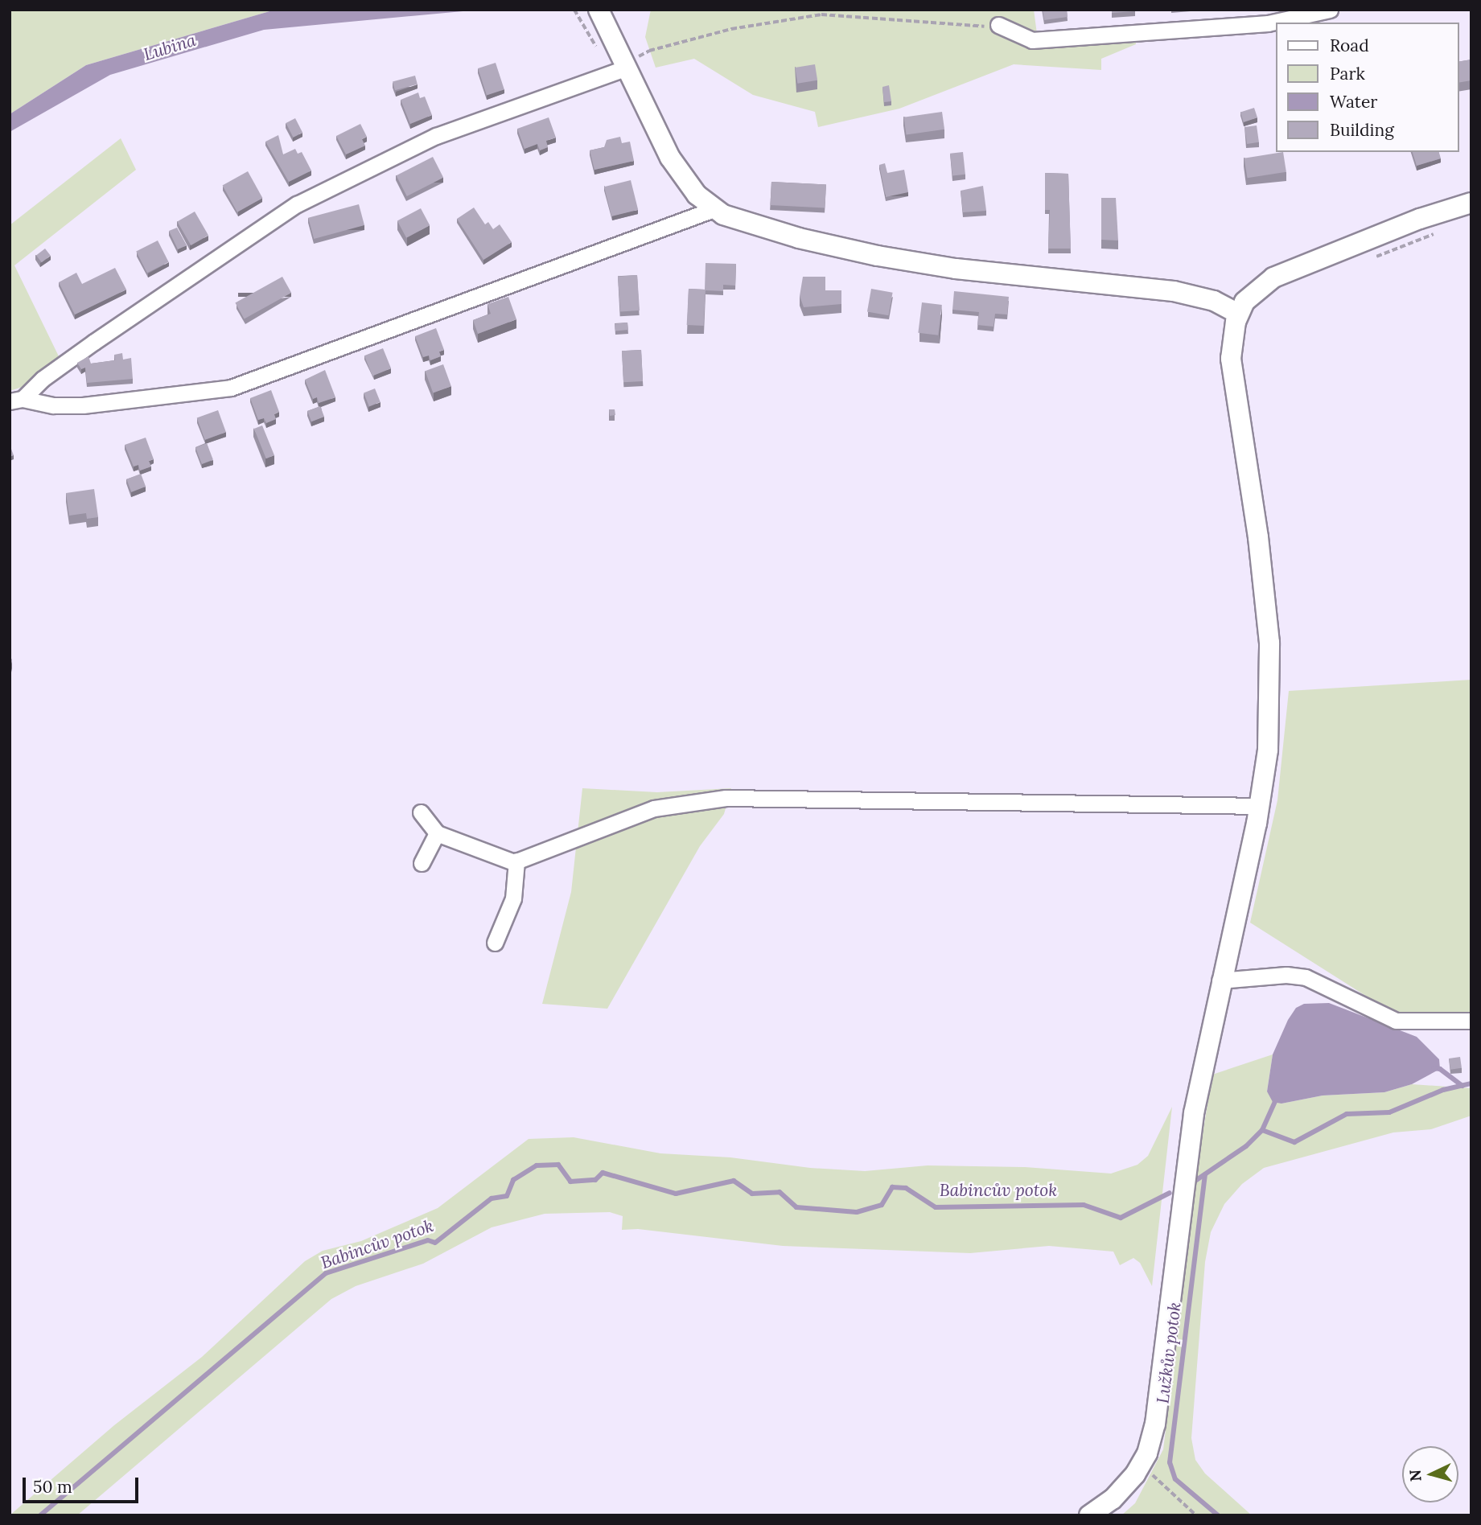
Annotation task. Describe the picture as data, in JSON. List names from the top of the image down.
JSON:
{
  "water": ["Lubina", "Babincův potok", "Lužkův potok"],
  "legend": [
    "Road",
    "Park",
    "Water",
    "Building"
  ],
  "scale_bar": "50 m",
  "north": "left"
}
